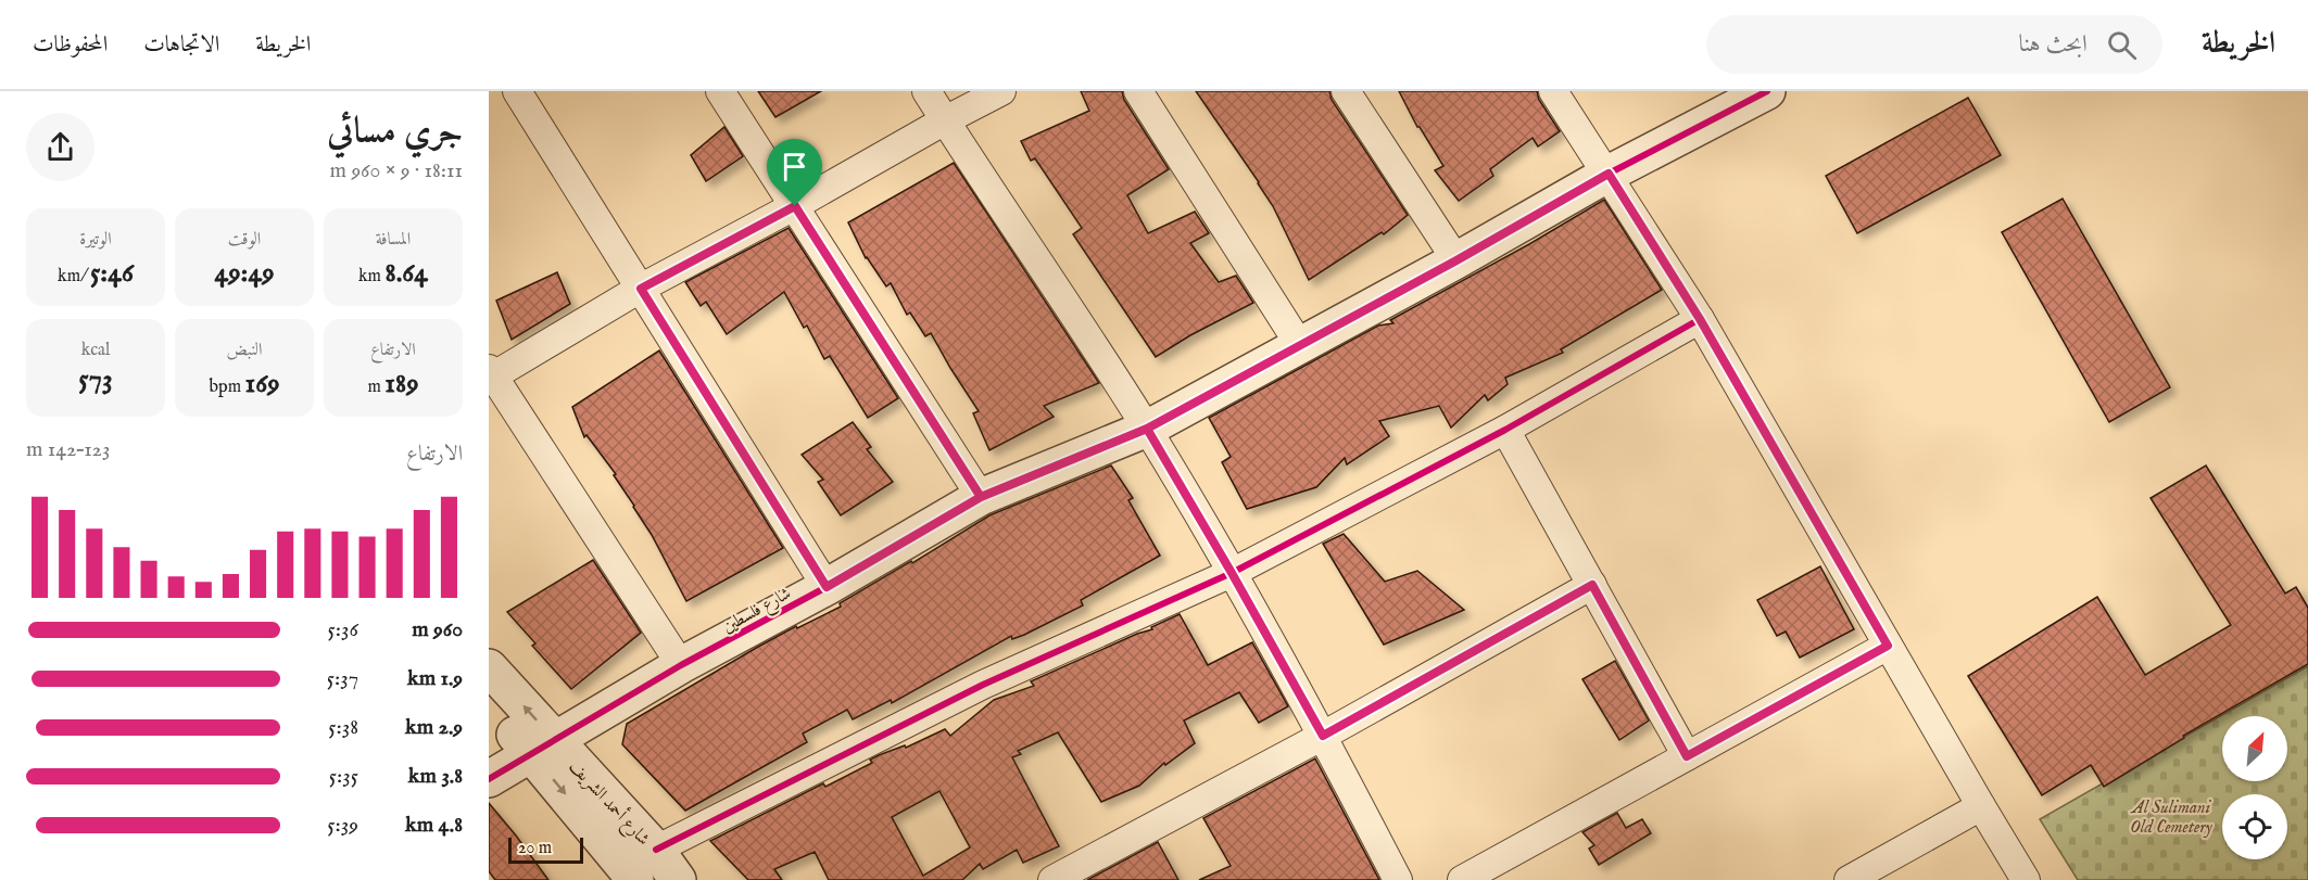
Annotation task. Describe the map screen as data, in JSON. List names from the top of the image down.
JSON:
{
  "streets": {
    "street": ["شارع فلسطين", "شارع أحمد الشريف"]
  },
  "crossings": [
    ["شارع فلسطين", "شارع أحمد الشريف"]
  ],
  "parks": ["Al Sulimani Old Cemetery"],
  "scale_bar": "20 m",
  "north": "top right",
  "page": {
    "header": "الخريطة",
    "search": "ابحث هنا",
    "nav": ["الخريطة", "الاتجاهات", "المحفوظات"],
    "heading": ["جري مسائي", "18:11 · 9 × 960 m"],
    "stats": [
      ["المسافة", "8.64 km"],
      ["الوقت", "49:49"],
      ["الوتيرة", "5:46 /km"],
      ["الارتفاع", "189 m"],
      ["النبض", "169 bpm"],
      ["kcal", "573"]
    ],
    "chart": ["الارتفاع", "123–142 m"],
    "list": [
      {
        "name": "960 m",
        "note": "5:36"
      },
      {
        "name": "1.9 km",
        "note": "5:37"
      },
      {
        "name": "2.9 km",
        "note": "5:38"
      },
      {
        "name": "3.8 km",
        "note": "5:35"
      },
      {
        "name": "4.8 km",
        "note": "5:39"
      }
    ],
    "scale": "20 m"
  }
}
